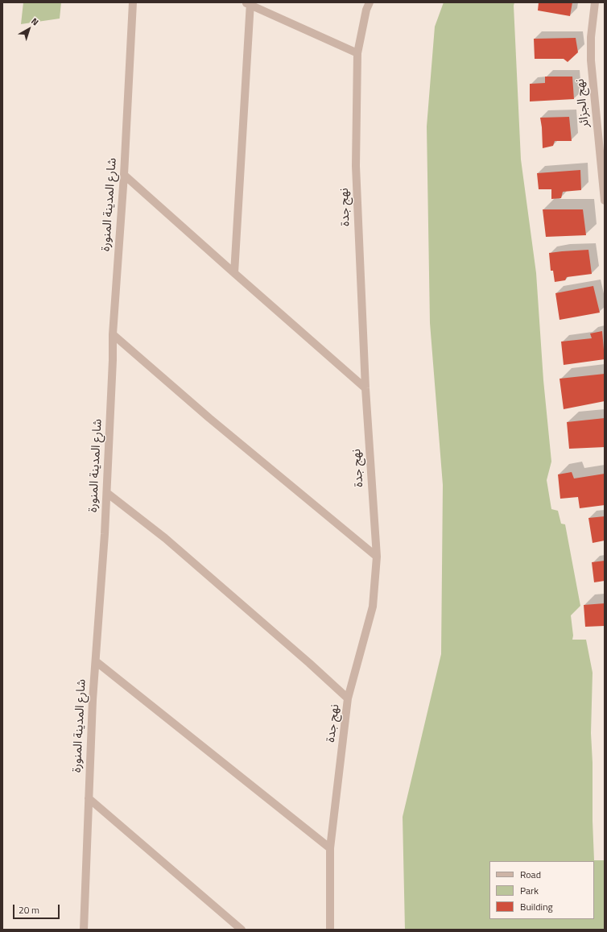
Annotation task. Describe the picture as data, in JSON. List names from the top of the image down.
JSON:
{
  "streets": {
    "street": ["نهج الجزائر", "شارع المدينة المنورة", "نهج جدة"]
  },
  "legend": ["Road", "Park", "Building"],
  "scale_bar": "20 m",
  "north": "top right"
}
